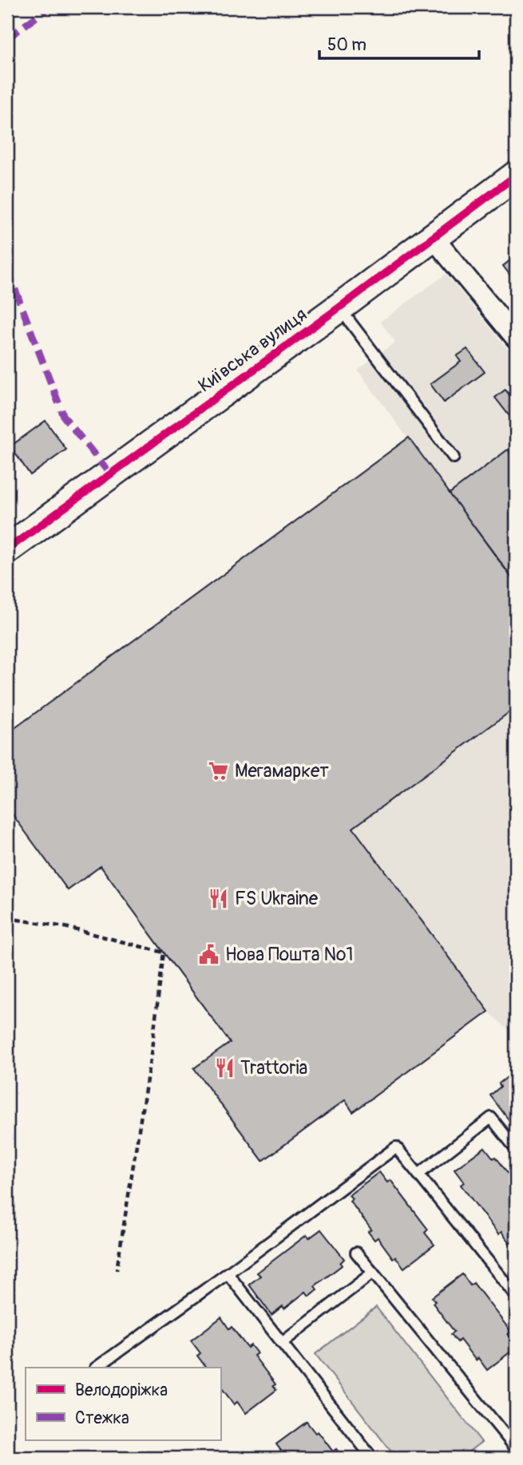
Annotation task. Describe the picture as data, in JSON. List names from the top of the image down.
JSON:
{
  "streets": {
    "street": ["Київська вулиця"]
  },
  "places": {
    "supermarket": ["Мегамаркет"],
    "restaurant": ["FS Ukraine", "Trattoria"],
    "public building": ["Нова Пошта №1"]
  },
  "legend": ["Велодоріжка", "Стежка"],
  "scale_bar": "50 m"
}
